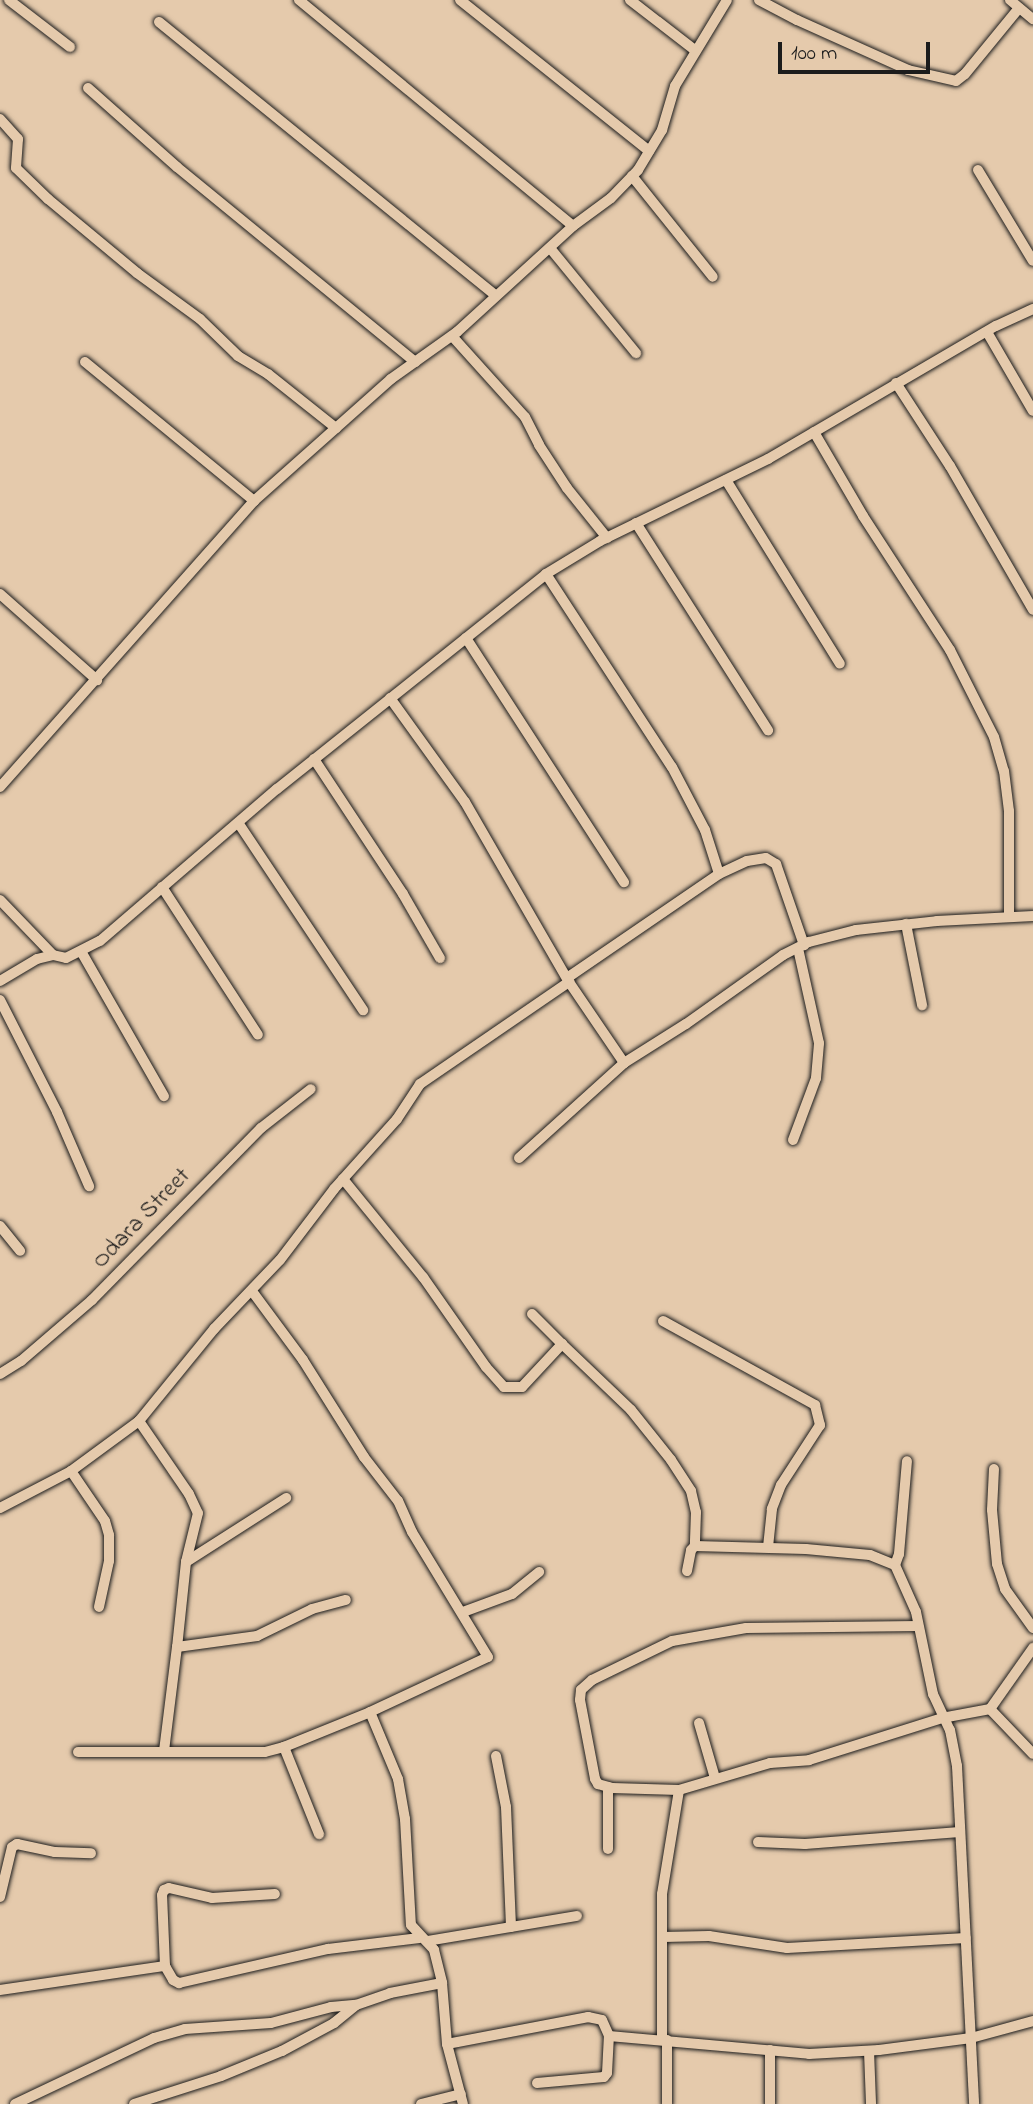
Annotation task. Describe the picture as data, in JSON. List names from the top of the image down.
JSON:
{
  "streets": {
    "street": ["Odara Street"]
  },
  "scale_bar": "100 m"
}
